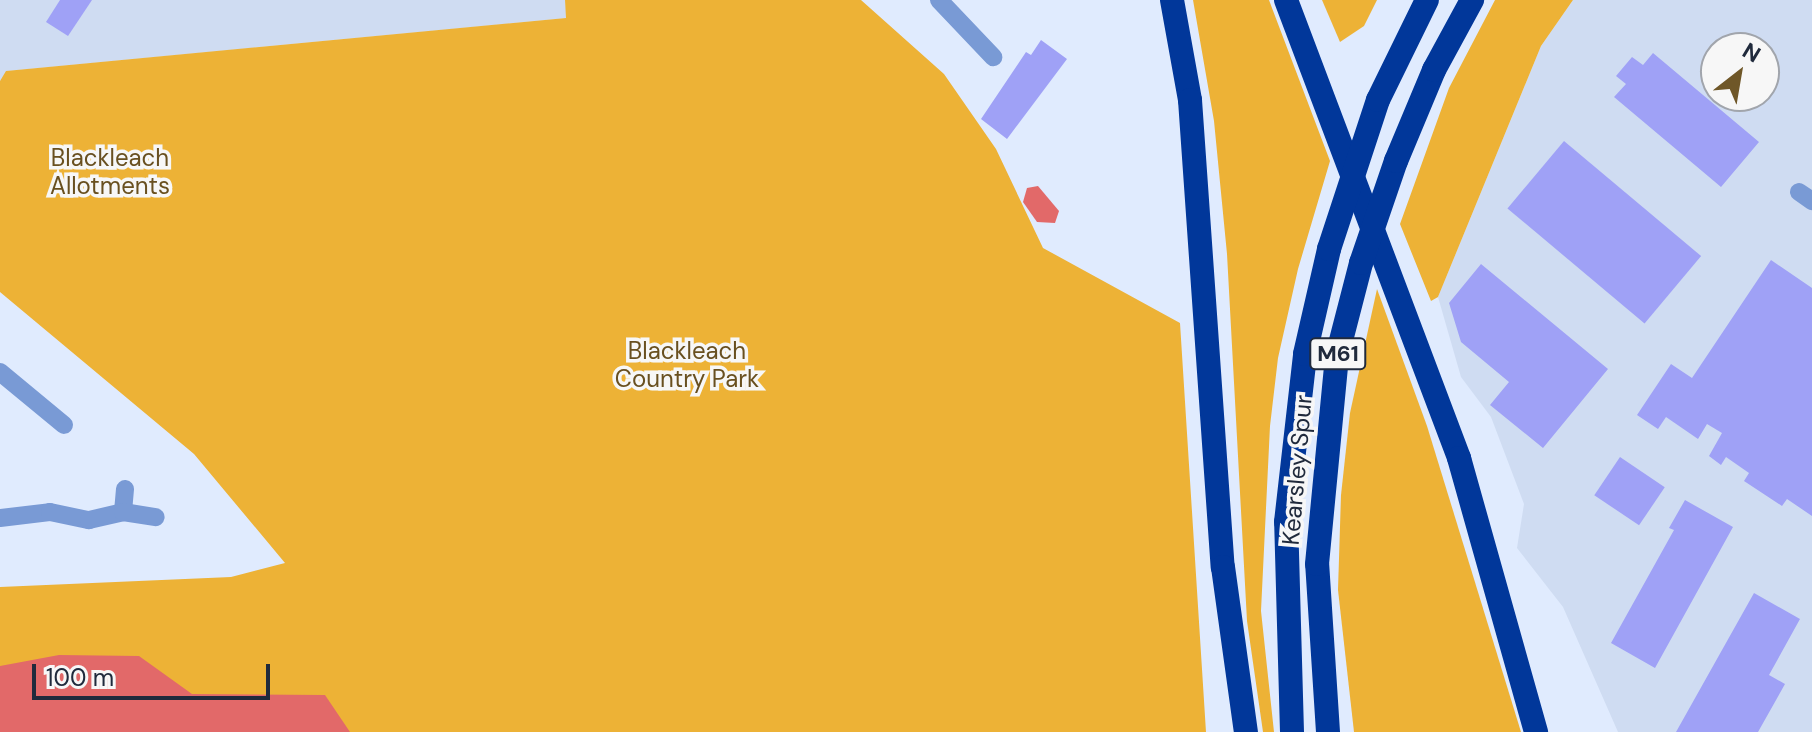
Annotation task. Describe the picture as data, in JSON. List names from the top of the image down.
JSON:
{
  "streets": {
    "highway": ["M61", "Kearsley Spur"]
  },
  "parks": ["Blackleach Allotments", "Blackleach Country Park"],
  "scale_bar": "100 m",
  "north": "top right"
}
